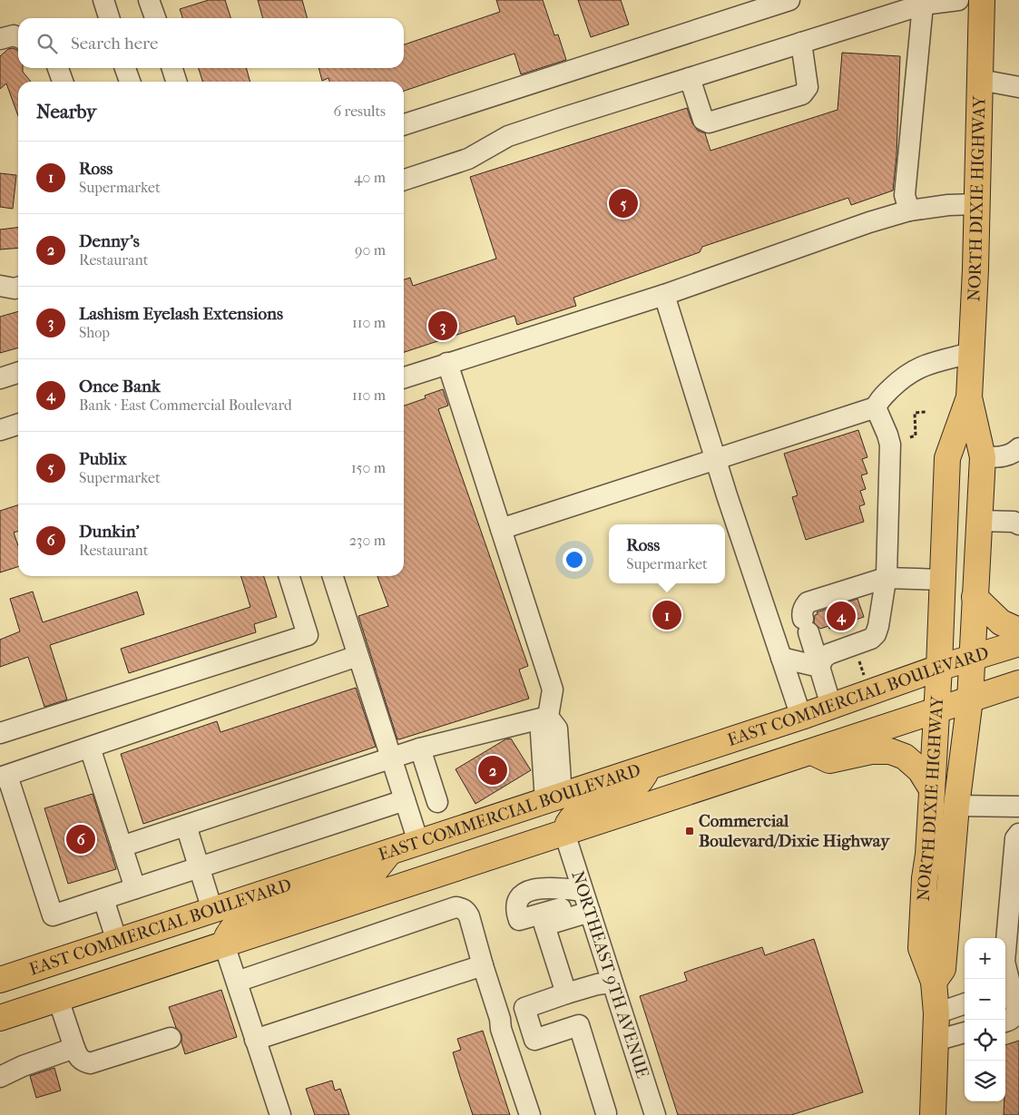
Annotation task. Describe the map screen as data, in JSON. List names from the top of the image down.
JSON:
{
  "streets": {
    "main road": ["NORTH DIXIE HIGHWAY", "EAST COMMERCIAL BOULEVARD"],
    "street": ["NORTHEAST 9TH AVENUE"]
  },
  "crossings": [
    ["NORTH DIXIE HIGHWAY", "EAST COMMERCIAL BOULEVARD"],
    ["EAST COMMERCIAL BOULEVARD", "NORTHEAST 9TH AVENUE"]
  ],
  "places": {
    "transit": ["Commercial Boulevard/Dixie Highway"]
  },
  "page": {
    "search": "Search here",
    "heading": ["Nearby", "6 results"],
    "list": [
      {
        "mark": "1",
        "name": "Ross",
        "note": "Supermarket",
        "value": "40 m"
      },
      {
        "mark": "2",
        "name": "Denny's",
        "note": "Restaurant",
        "value": "90 m"
      },
      {
        "mark": "3",
        "name": "Lashism Eyelash Extensions",
        "note": "Shop",
        "value": "110 m"
      },
      {
        "mark": "4",
        "name": "Once Bank",
        "note": "Bank · East Commercial Boulevard",
        "value": "110 m"
      },
      {
        "mark": "5",
        "name": "Publix",
        "note": "Supermarket",
        "value": "150 m"
      },
      {
        "mark": "6",
        "name": "Dunkin'",
        "note": "Restaurant",
        "value": "230 m"
      }
    ],
    "pins": [
      "5",
      "3",
      "1",
      "4",
      "2",
      "6"
    ],
    "popup": ["Ross", "Supermarket"],
    "map_buttons": ["+", "−"]
  }
}
